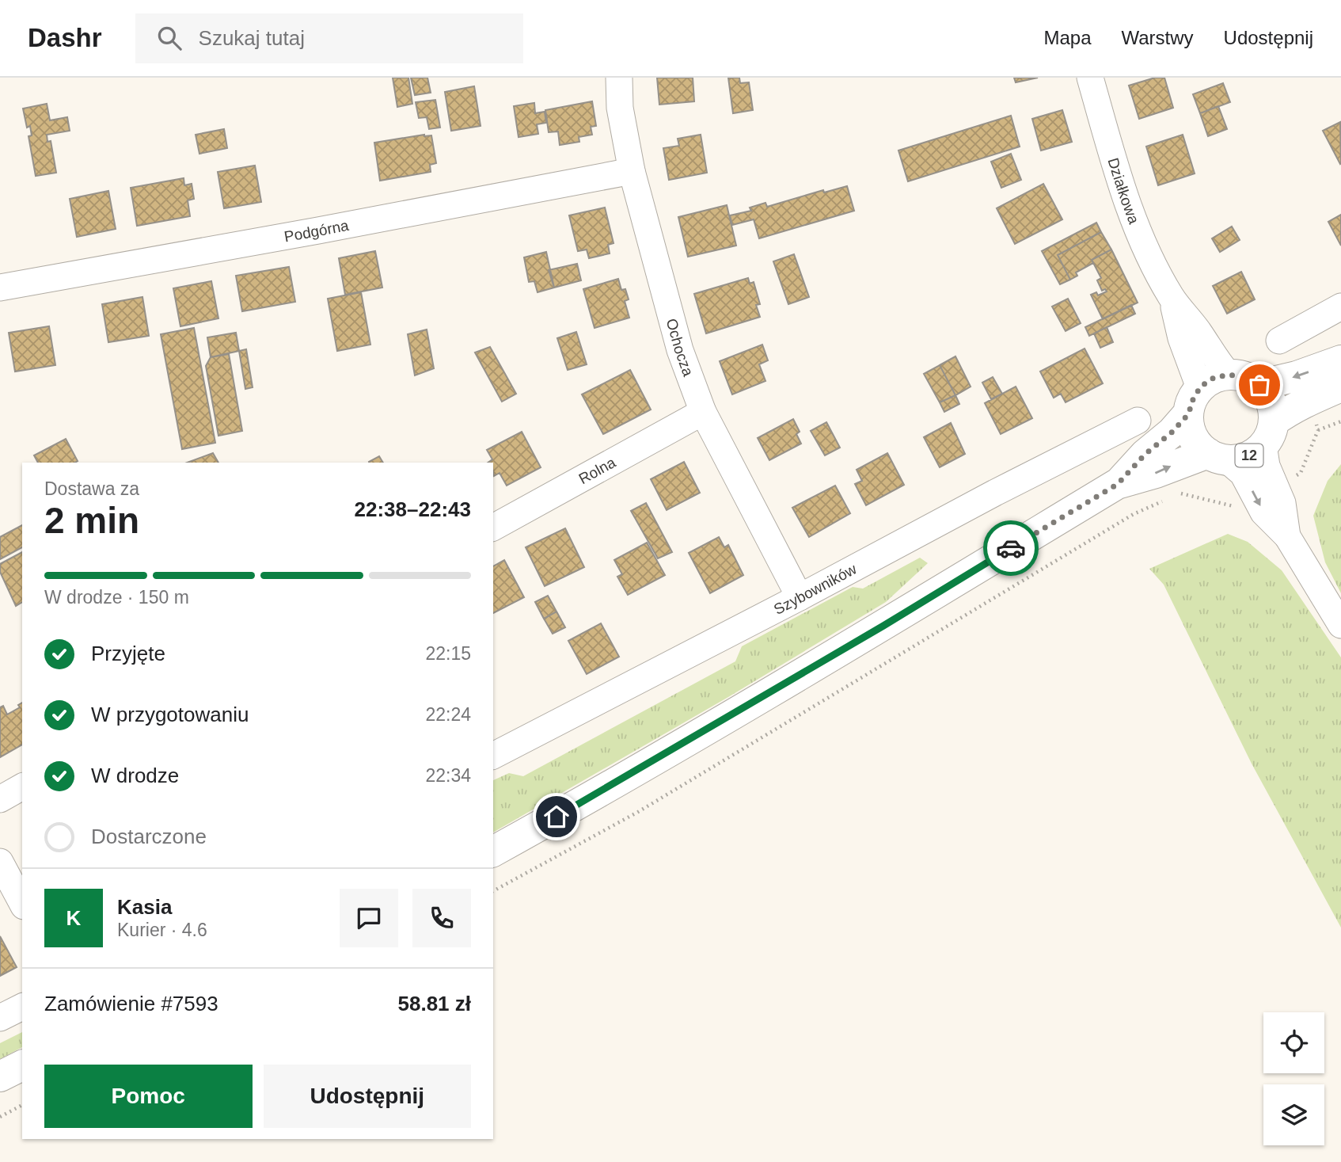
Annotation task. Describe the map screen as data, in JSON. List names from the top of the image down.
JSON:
{
  "streets": {
    "main road": ["12"],
    "street": [
      "Działkowa",
      "Podgórna",
      "Ochocza",
      "Rolna",
      "Szybowników"
    ]
  },
  "crossings": [
    ["Działkowa", "12"],
    ["Podgórna", "Ochocza"],
    ["Ochocza", "Rolna"],
    ["Ochocza", "Szybowników"]
  ],
  "page": {
    "header": "Dashr",
    "search": "Szukaj tutaj",
    "nav": ["Mapa", "Warstwy", "Udostępnij"],
    "heading": ["2 min", "Dostawa za", "22:38–22:43"],
    "panel": [
      "Kasia",
      "Kurier · 4.6",
      "Zamówienie #7593",
      "58.81 zł"
    ],
    "bar": "W drodze · 150 m",
    "list": [
      ["Przyjęte", "22:15"],
      ["W przygotowaniu", "22:24"],
      ["W drodze", "22:34"],
      "Dostarczone"
    ],
    "round": "K",
    "buttons": ["Pomoc", "Udostępnij"]
  }
}
